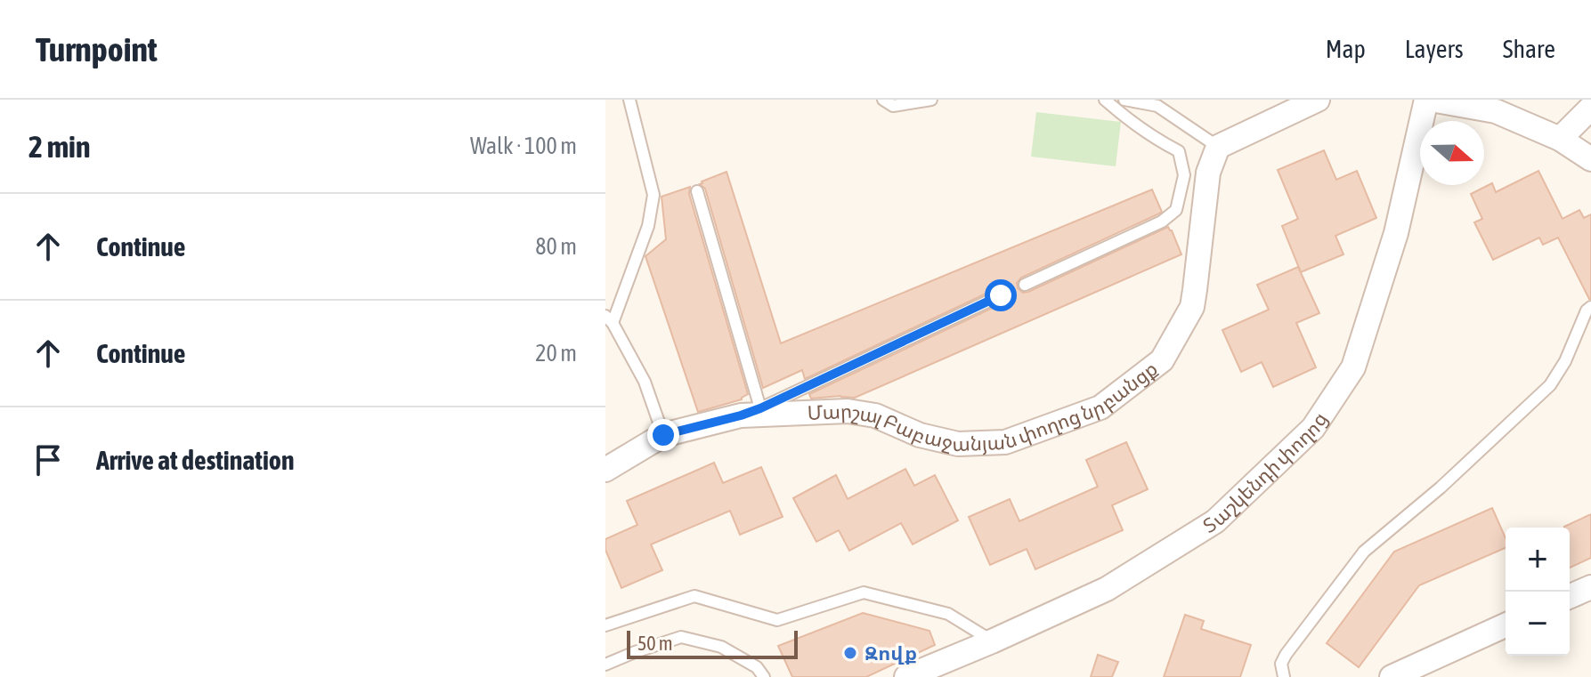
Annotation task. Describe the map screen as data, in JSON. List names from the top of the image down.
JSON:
{
  "streets": {
    "street": ["Մարշալ Բաբաջանյան փողոց նրբանցք", "Տաշկենդի փողոց"]
  },
  "places": ["Զովք"],
  "scale_bar": "50 m",
  "north": "right",
  "page": {
    "header": "Turnpoint",
    "nav": ["Map", "Layers", "Share"],
    "heading": ["2 min", "Walk · 100 m"],
    "list": [
      ["Continue", "80 m"],
      ["Continue", "20 m"],
      "Arrive at destination"
    ],
    "map_buttons": ["+", "−"],
    "scale": "50 m"
  }
}
